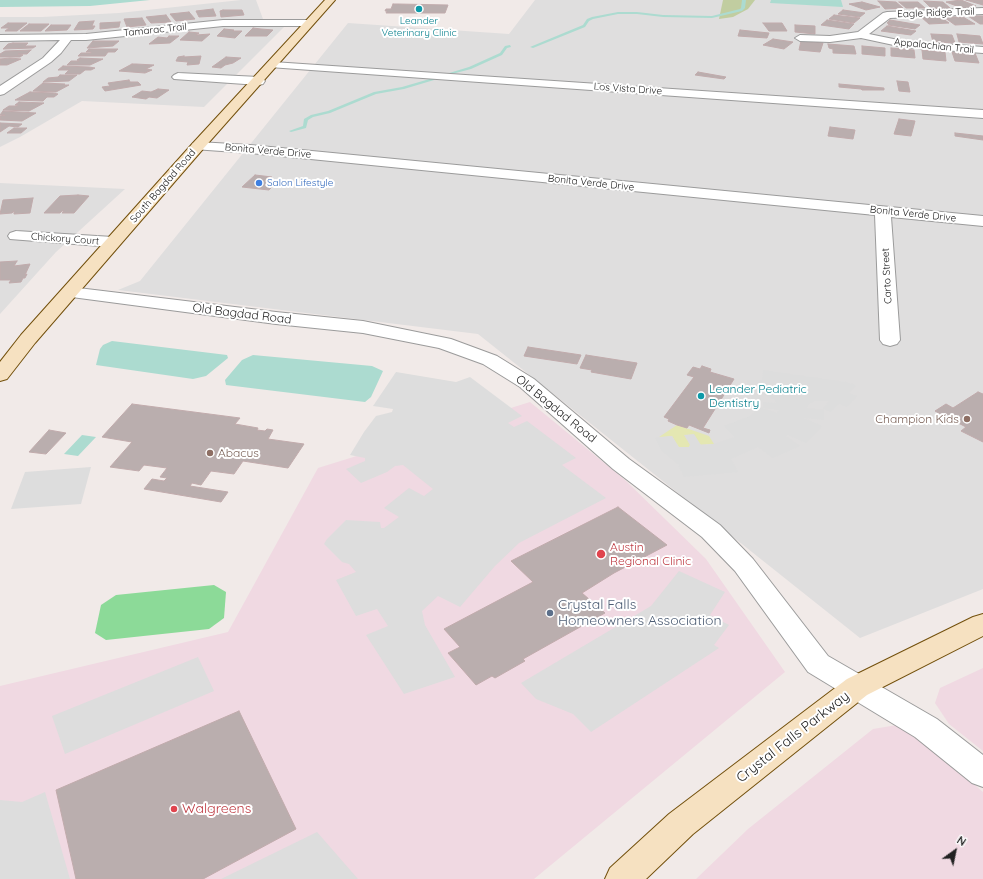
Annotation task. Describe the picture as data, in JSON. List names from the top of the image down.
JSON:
{
  "streets": {
    "main road": ["South Bagdad Road", "Crystal Falls Parkway"],
    "street": [
      "Eagle Ridge Trail",
      "Tamarac Trail",
      "Appalachian Trail",
      "Los Vista Drive",
      "Bonita Verde Drive",
      "Chickory Court",
      "Carto Street",
      "Old Bagdad Road"
    ]
  },
  "crossings": [
    ["Eagle Ridge Trail", "Appalachian Trail"],
    ["Tamarac Trail", "South Bagdad Road"],
    ["Los Vista Drive", "South Bagdad Road"],
    ["Bonita Verde Drive", "South Bagdad Road"],
    ["Bonita Verde Drive", "Carto Street"],
    ["South Bagdad Road", "Chickory Court"],
    ["South Bagdad Road", "Old Bagdad Road"],
    ["Old Bagdad Road", "Crystal Falls Parkway"]
  ],
  "places": [
    "Leander Veterinary Clinic",
    "Salon Lifestyle",
    "Leander Pediatric Dentistry",
    "Champion Kids",
    "Abacus",
    "Austin Regional Clinic",
    "Crystal Falls Homeowners Association",
    "Walgreens"
  ],
  "north": "top right"
}
